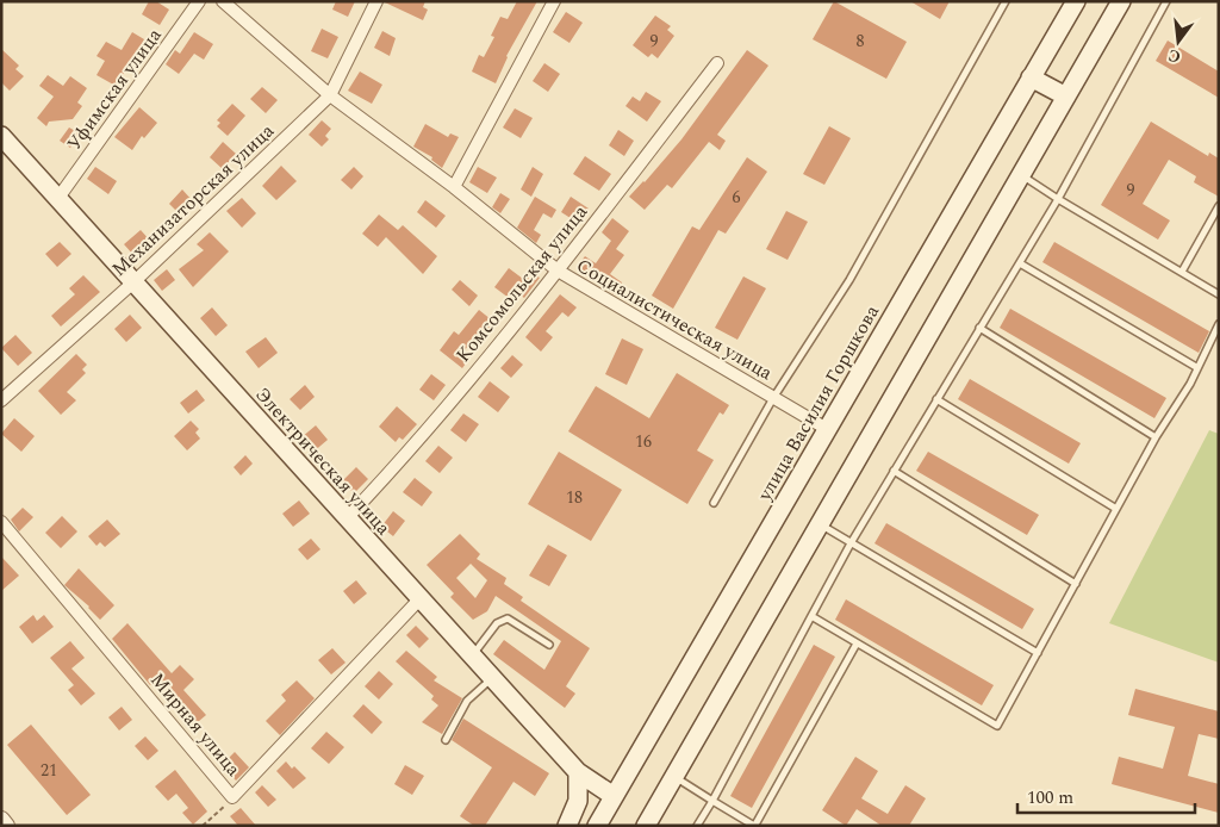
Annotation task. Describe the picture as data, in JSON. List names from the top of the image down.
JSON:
{
  "streets": {
    "main road": ["улица Василия Горшкова", "Электрическая улица"],
    "street": [
      "Уфимская улица",
      "Механизаторская улица",
      "Комсомольская улица",
      "Социалистическая улица",
      "Мирная улица"
    ]
  },
  "crossings": [
    ["Уфимская улица", "Электрическая улица"],
    ["Механизаторская улица", "Социалистическая улица"],
    ["Механизаторская улица", "Электрическая улица"],
    ["Комсомольская улица", "Социалистическая улица"],
    ["Комсомольская улица", "Электрическая улица"],
    ["Социалистическая улица", "улица Василия Горшкова"],
    ["улица Василия Горшкова", "Электрическая улица"],
    ["Электрическая улица", "Мирная улица"]
  ],
  "house_numbers": [
    "9",
    "8",
    "9",
    "6",
    "16",
    "18",
    "21"
  ],
  "scale_bar": "100 m",
  "north": "bottom"
}
